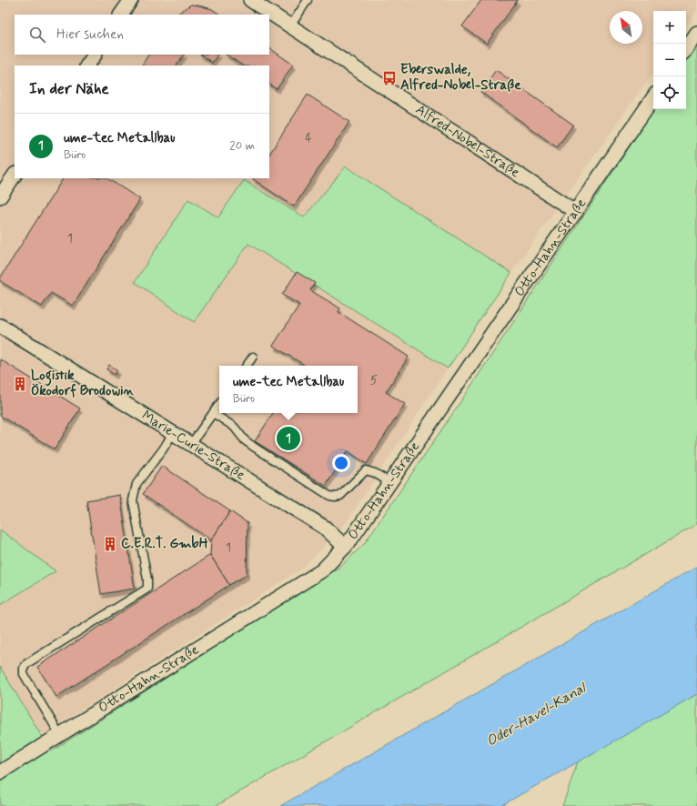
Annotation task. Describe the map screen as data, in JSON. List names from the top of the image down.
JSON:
{
  "streets": {
    "street": ["Alfred-Nobel-Straße", "Otto-Hahn-Straße", "Marie-Curie-Straße"]
  },
  "crossings": [
    ["Alfred-Nobel-Straße", "Otto-Hahn-Straße"],
    ["Otto-Hahn-Straße", "Marie-Curie-Straße"]
  ],
  "water": ["Oder-Havel-Kanal"],
  "places": {
    "bus stop": ["Eberswalde, Alfred-Nobel-Straße"],
    "building": ["Logistik Ökodorf Brodowin", "C.E.R.T. GmbH"]
  },
  "house_numbers": [
    "4",
    "1",
    "5",
    "1"
  ],
  "north": "top left",
  "page": {
    "map_buttons": ["+", "−"],
    "search": "Hier suchen",
    "heading": "In der Nähe",
    "list": [
      {
        "mark": "1",
        "name": "ume-tec Metallbau",
        "note": "Büro",
        "value": "20 m"
      }
    ],
    "popup": ["ume-tec Metallbau", "Büro"],
    "pins": "1"
  }
}
